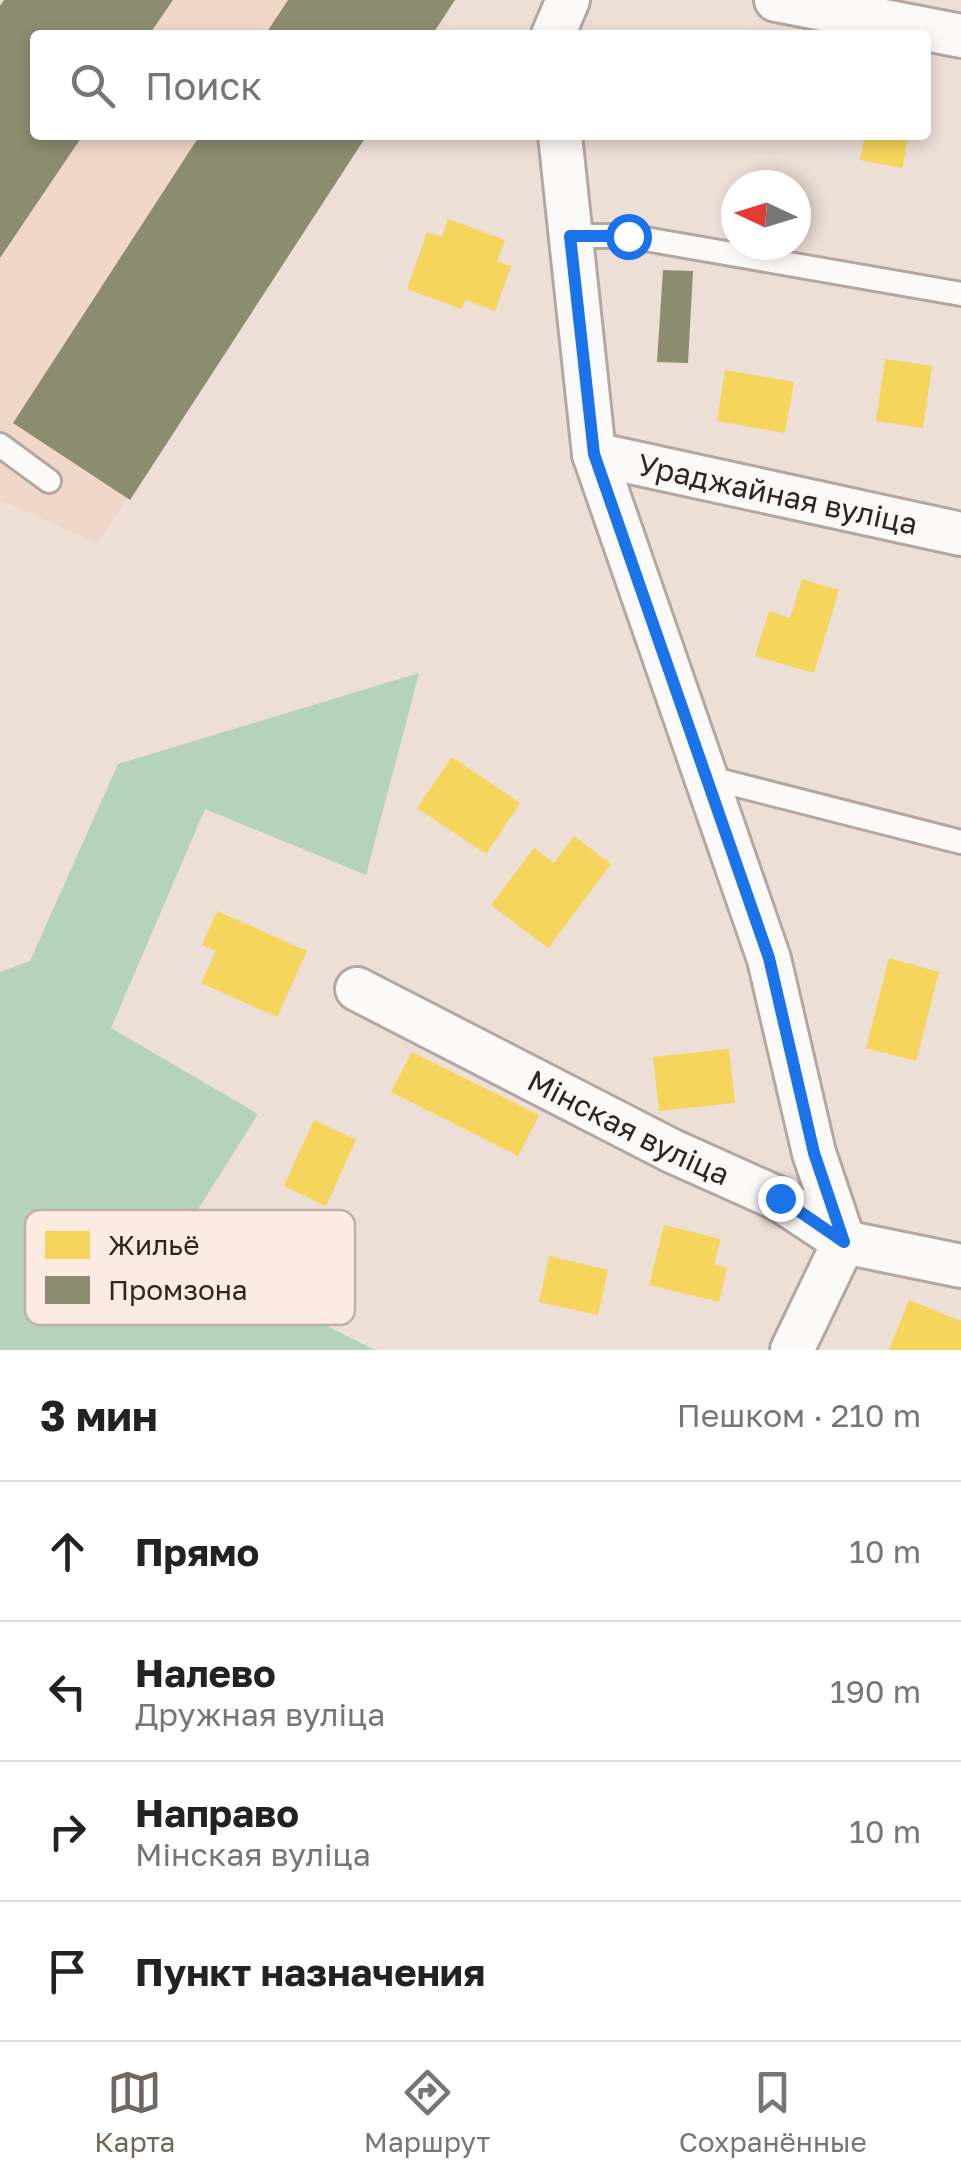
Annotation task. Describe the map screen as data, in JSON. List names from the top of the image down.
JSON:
{
  "streets": {
    "street": ["Ураджайная вуліца", "Мінская вуліца"]
  },
  "legend": ["Жильё", "Промзона"],
  "north": "left",
  "page": {
    "search": "Поиск",
    "heading": ["3 мин", "Пешком · 210 m"],
    "list": [
      ["Прямо", "10 m"],
      ["Налево", "Дружная вуліца", "190 m"],
      ["Направо", "Мінская вуліца", "10 m"],
      "Пункт назначения"
    ],
    "nav": ["Карта", "Маршрут", "Сохранённые"]
  }
}
